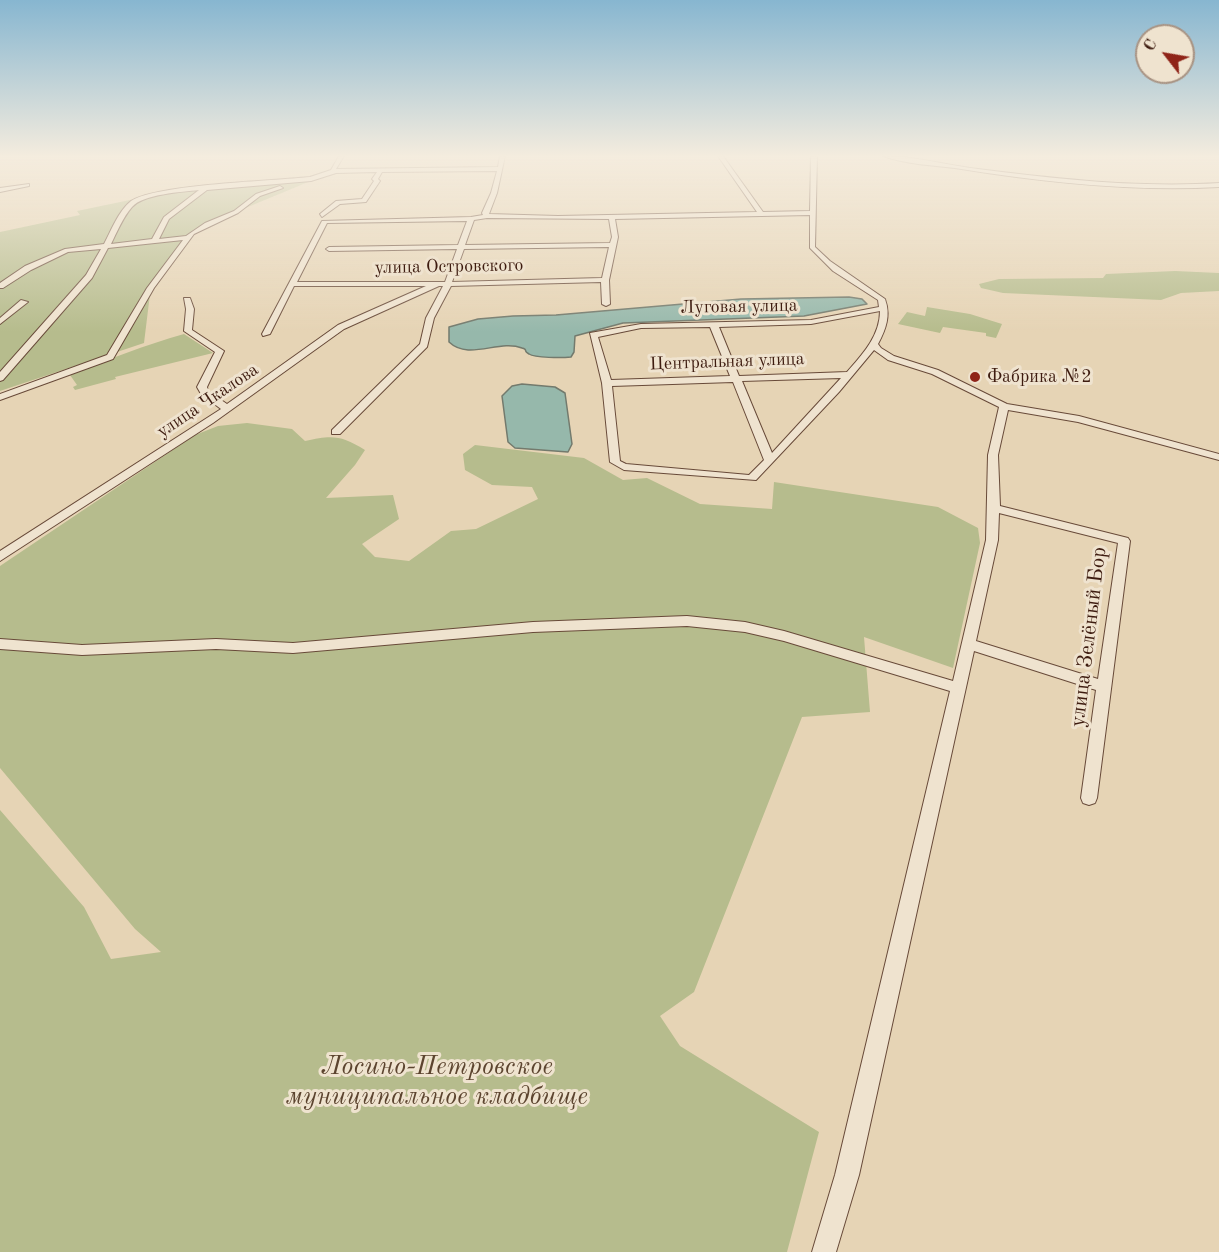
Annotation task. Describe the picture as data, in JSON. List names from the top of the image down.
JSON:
{
  "streets": {
    "street": [
      "улица Островского",
      "Луговая улица",
      "Центральная улица",
      "улица Чкалова",
      "улица Зелёный Бор"
    ]
  },
  "crossings": [
    ["улица Островского", "улица Чкалова"],
    ["Луговая улица", "Центральная улица"]
  ],
  "parks": ["Лосино-Петровское муниципальное кладбище"],
  "places": ["Фабрика №2"],
  "north": "top left"
}
